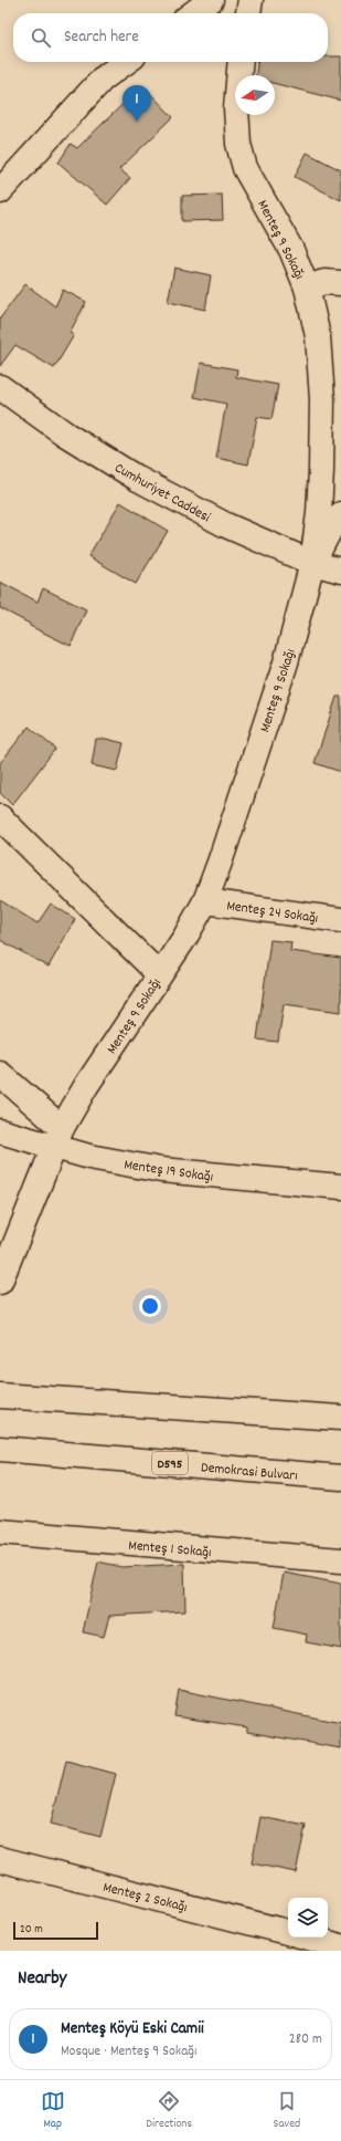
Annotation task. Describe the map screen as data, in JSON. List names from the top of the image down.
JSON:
{
  "streets": {
    "main road": [
      "Menteş 9 Sokağı",
      "Cumhuriyet Caddesi",
      "Menteş 24 Sokağı",
      "Menteş 19 Sokağı",
      "D595",
      "Demokrasi Bulvarı",
      "Menteş 1 Sokağı",
      "Menteş 2 Sokağı"
    ]
  },
  "crossings": [
    ["Menteş 9 Sokağı", "Cumhuriyet Caddesi"],
    ["Menteş 9 Sokağı", "Menteş 24 Sokağı"],
    ["Menteş 9 Sokağı", "Menteş 19 Sokağı"]
  ],
  "scale_bar": "20 m",
  "north": "left",
  "page": {
    "search": "Search here",
    "pins": "1",
    "scale": "20 m",
    "heading": "Nearby",
    "list": [
      {
        "mark": "1",
        "name": "Menteş Köyü Eski Camii",
        "note": "Mosque · Menteş 9 Sokağı",
        "value": "280 m"
      }
    ],
    "nav": ["Map", "Directions", "Saved"]
  }
}
